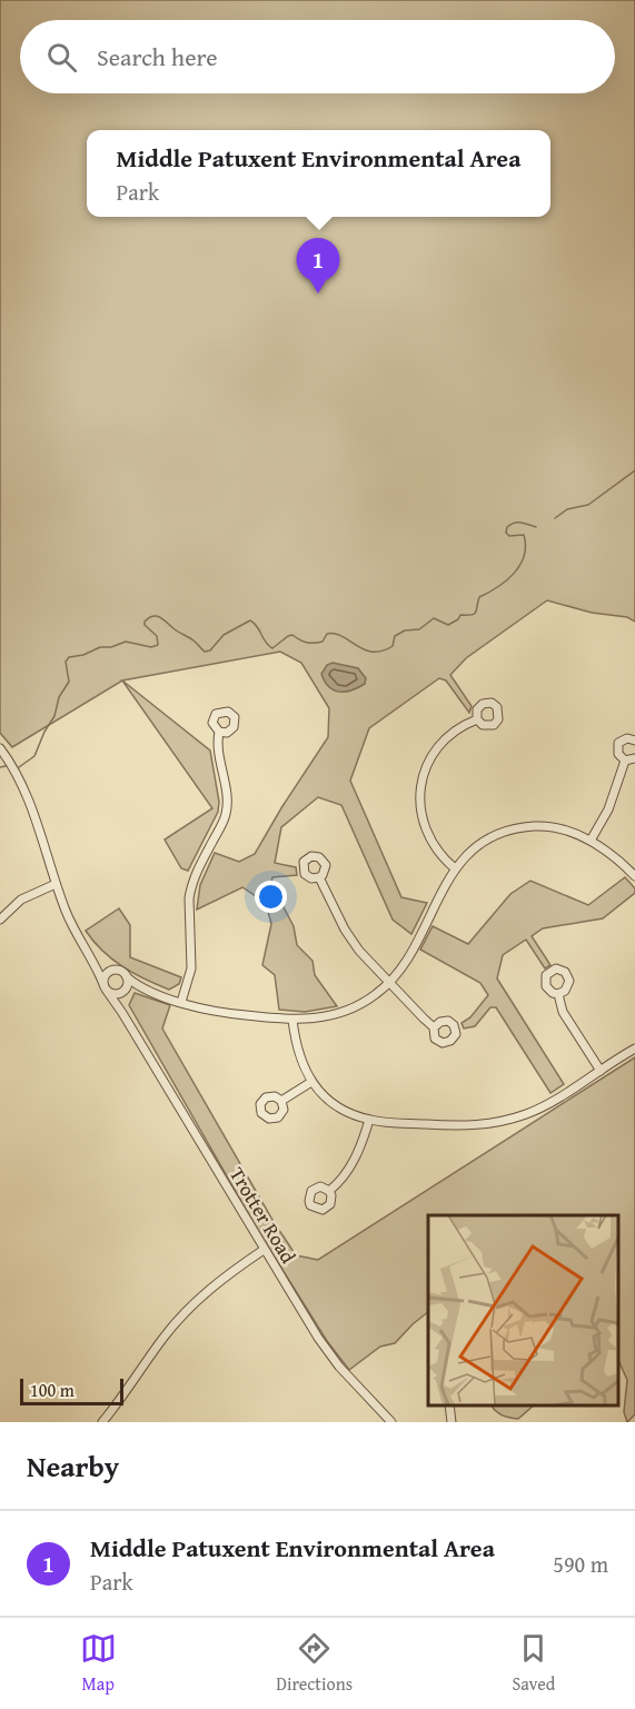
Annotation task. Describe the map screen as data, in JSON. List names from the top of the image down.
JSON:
{
  "streets": {
    "street": ["Trotter Road"]
  },
  "scale_bar": "100 m",
  "page": {
    "search": "Search here",
    "popup": ["Middle Patuxent Environmental Area", "Park"],
    "pins": "1",
    "scale": "100 m",
    "heading": "Nearby",
    "list": [
      {
        "mark": "1",
        "name": "Middle Patuxent Environmental Area",
        "note": "Park",
        "value": "590 m"
      }
    ],
    "nav": ["Map", "Directions", "Saved"]
  }
}
